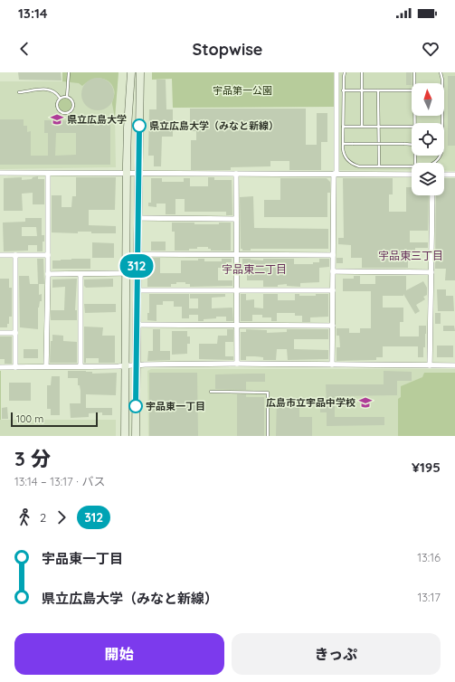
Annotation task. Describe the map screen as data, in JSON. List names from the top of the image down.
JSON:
{
  "districts": ["宇品東三丁目", "宇品東二丁目"],
  "parks": ["宇品第一公園"],
  "places": {
    "school or university": ["県立広島大学", "広島市立宇品中学校"],
    "other": ["県立広島大学（みなと新線）", "宇品東一丁目"]
  },
  "lines": ["bus line 312"],
  "scale_bar": "100 m",
  "north": "top",
  "page": {
    "status": "13:14",
    "header": "Stopwise",
    "on_map": "312",
    "scale": "100 m",
    "heading": ["3 分", "13:14 – 13:17 · バス", "¥195"],
    "legs": ["2", "312"],
    "list": [
      {
        "name": "宇品東一丁目",
        "value": "13:16"
      },
      {
        "name": "県立広島大学（みなと新線）",
        "value": "13:17"
      }
    ],
    "buttons": ["開始", "きっぷ"]
  }
}
